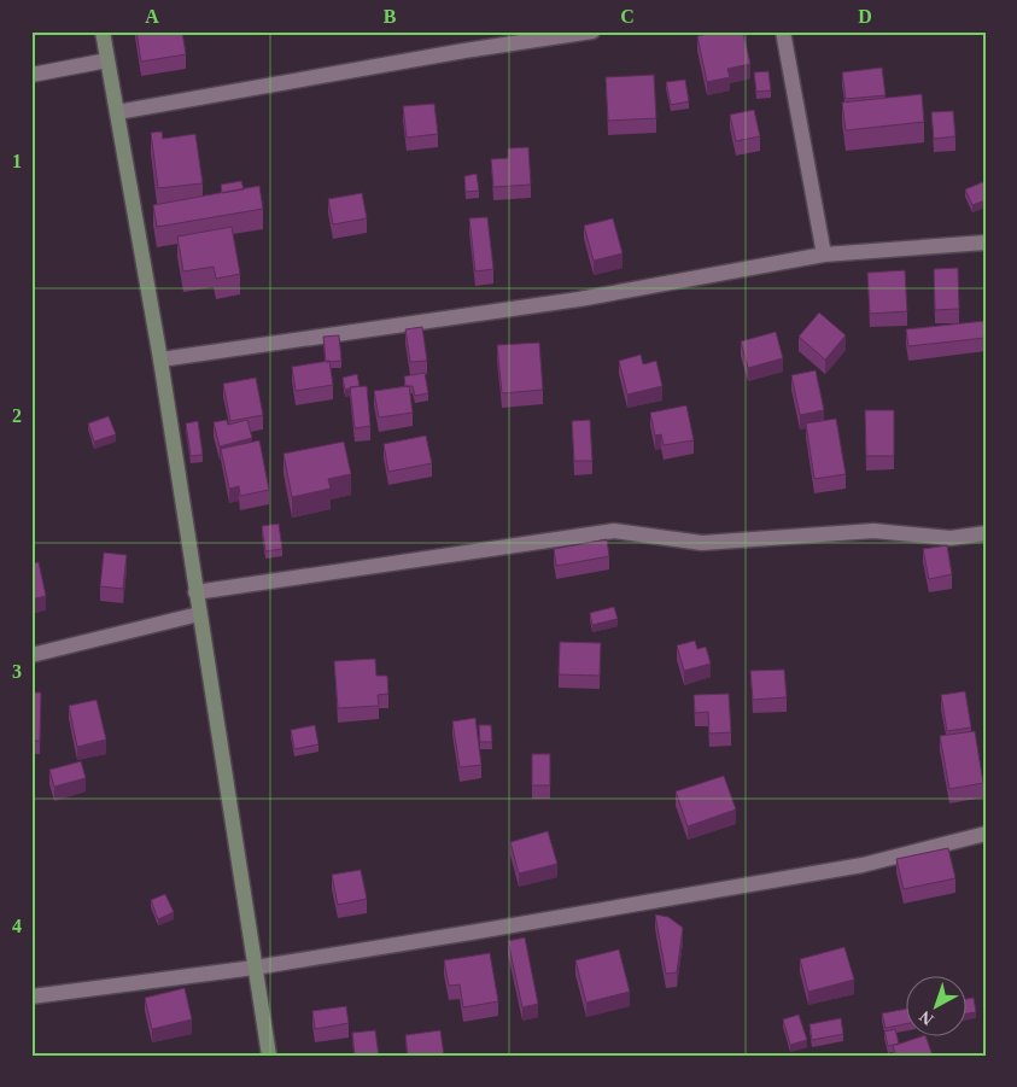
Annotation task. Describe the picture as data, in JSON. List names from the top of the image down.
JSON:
{
  "north": "bottom left",
  "grid": {
    "columns": [
      "A",
      "B",
      "C",
      "D"
    ],
    "rows": [
      "1",
      "2",
      "3",
      "4"
    ]
  }
}
